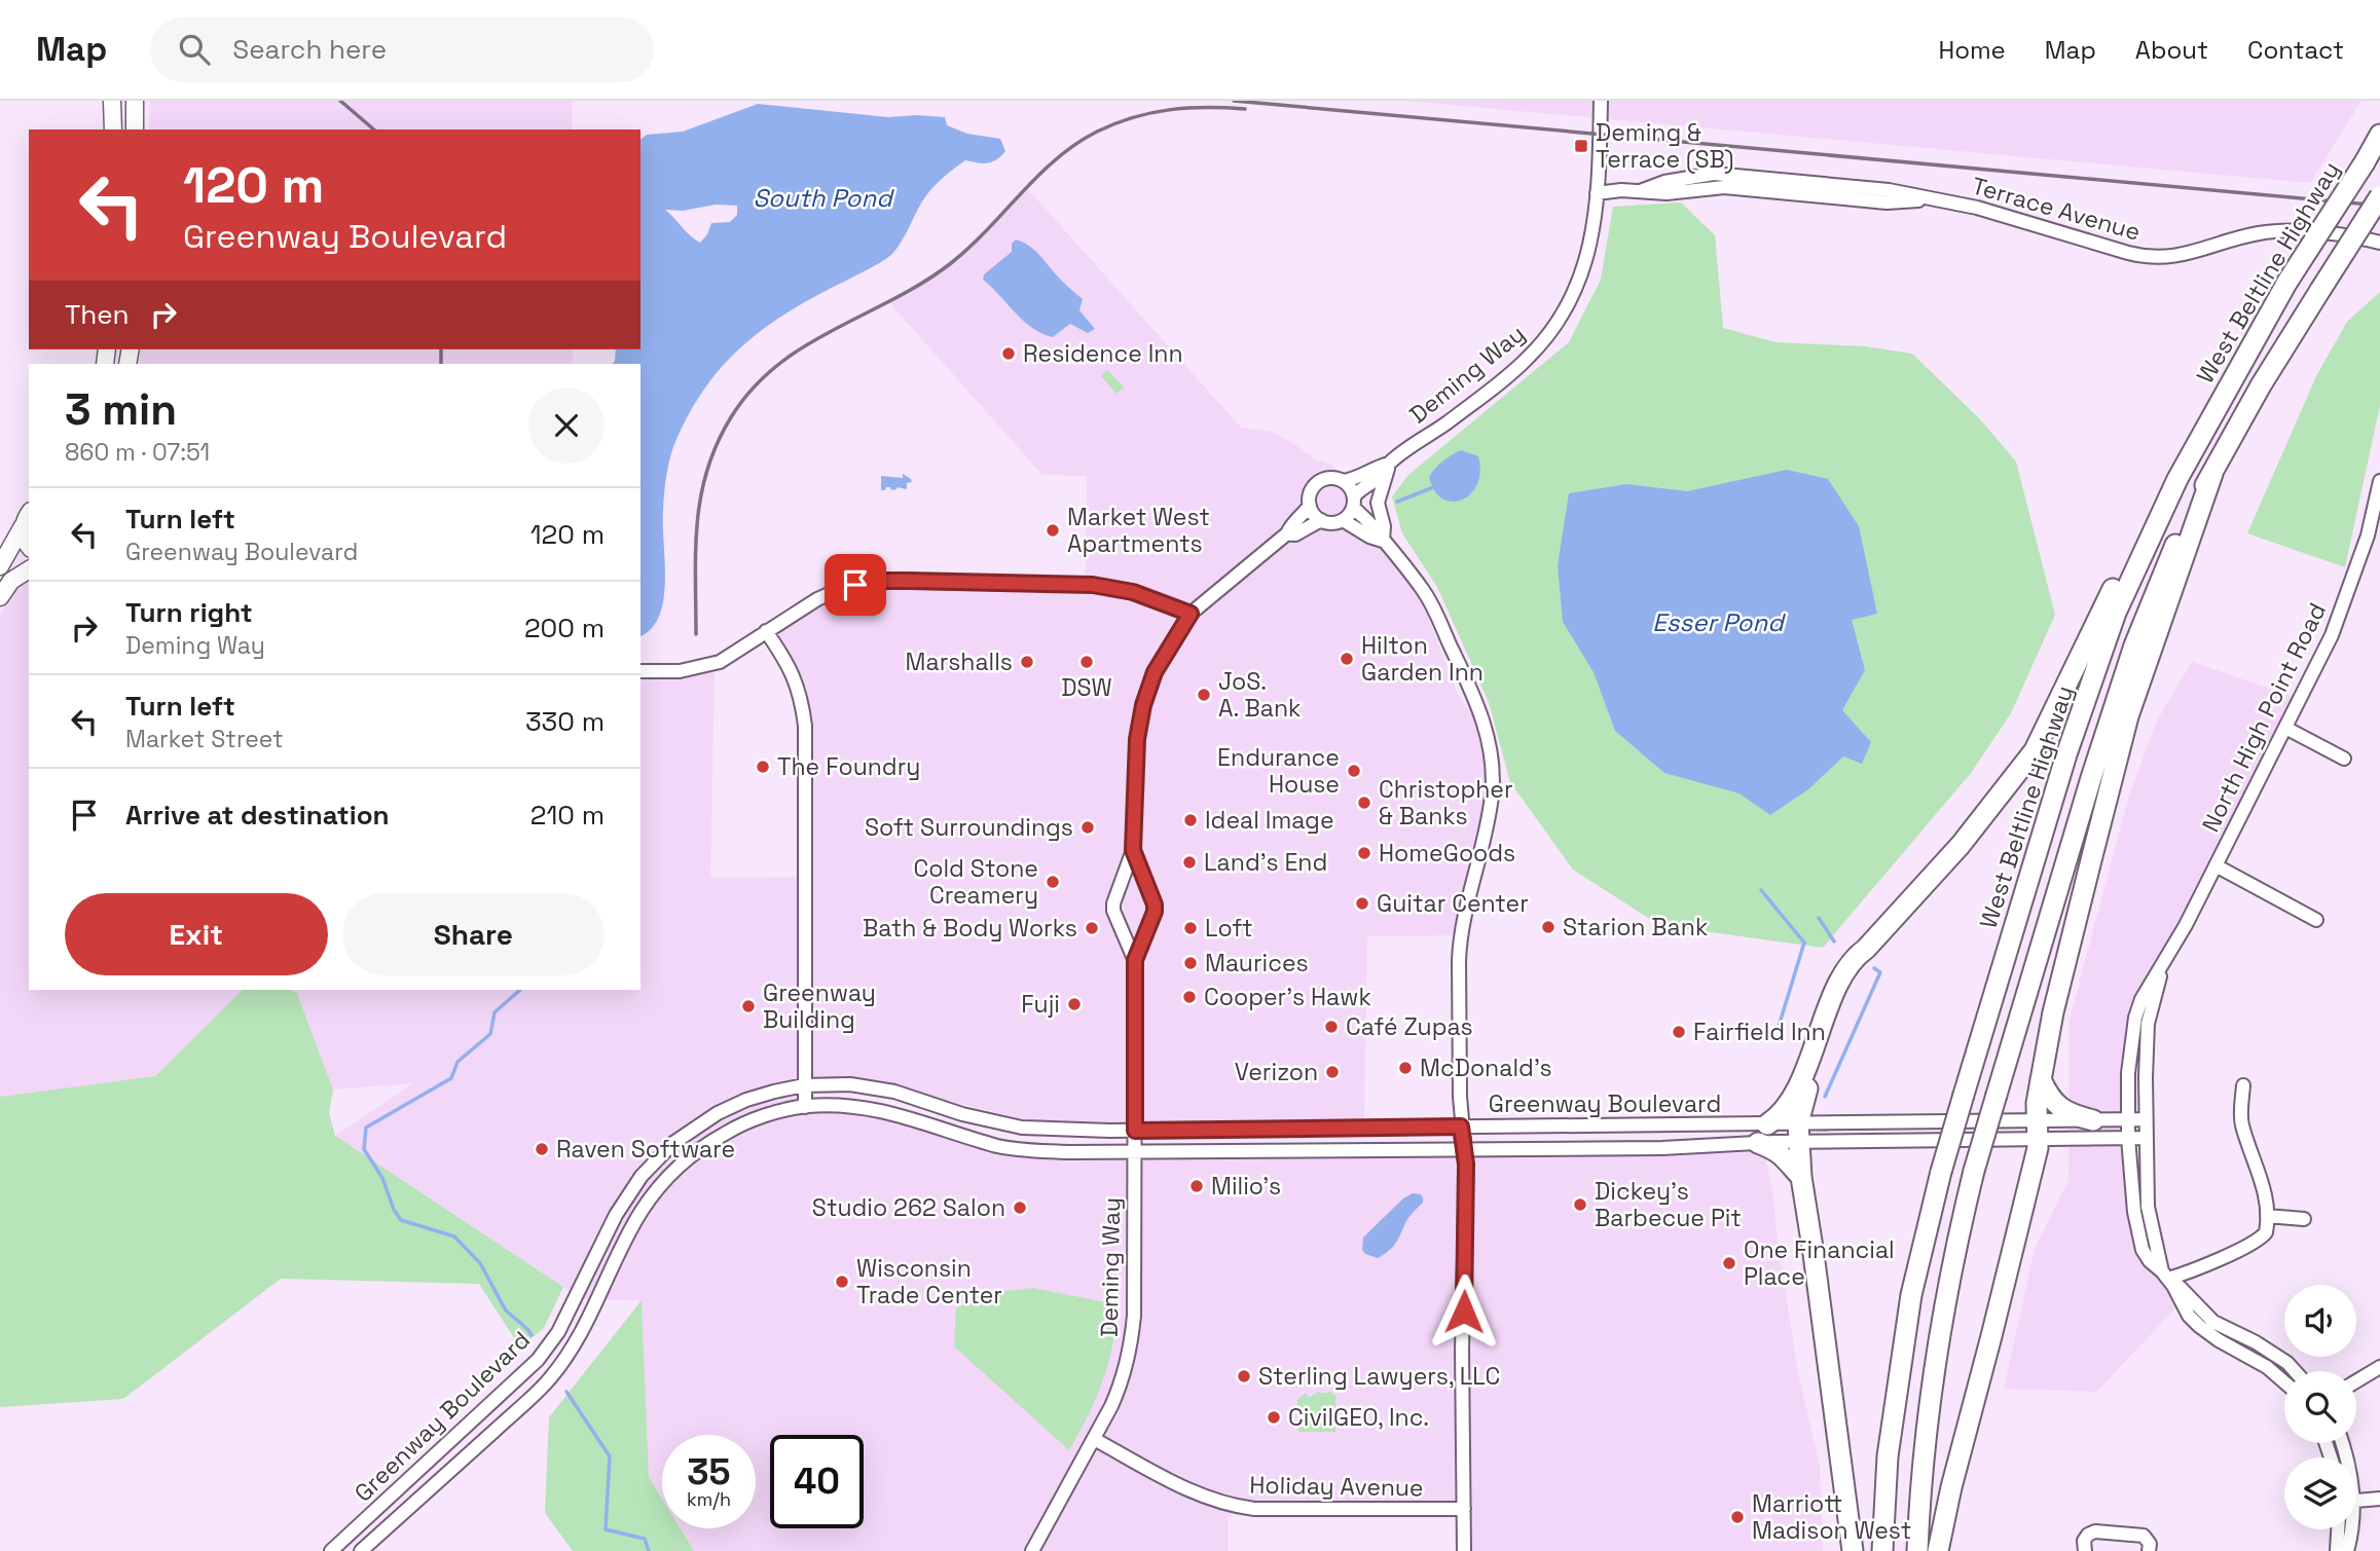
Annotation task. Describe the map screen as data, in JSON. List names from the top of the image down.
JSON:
{
  "streets": {
    "highway": ["West Beltline Highway"],
    "street": [
      "Terrace Avenue",
      "Deming Way",
      "North High Point Road",
      "Greenway Boulevard",
      "Holiday Avenue"
    ]
  },
  "crossings": [
    ["Terrace Avenue", "Deming Way"],
    ["Deming Way", "Greenway Boulevard"],
    ["Deming Way", "Holiday Avenue"],
    ["North High Point Road", "Greenway Boulevard"]
  ],
  "water": ["South Pond", "Esser Pond"],
  "places": {
    "transit": ["Deming & Terrace (SB)"],
    "other": [
      "Residence Inn",
      "Market West Apartments",
      "Hilton Garden Inn",
      "Marshalls",
      "DSW",
      "JoS. A. Bank",
      "The Foundry",
      "Endurance House",
      "Christopher & Banks",
      "Ideal Image",
      "Soft Surroundings",
      "HomeGoods",
      "Land's End",
      "Cold Stone Creamery",
      "Guitar Center",
      "Starion Bank",
      "Bath & Body Works",
      "Loft",
      "Maurices",
      "Cooper's Hawk",
      "Fuji",
      "Greenway Building",
      "Café Zupas",
      "Fairfield Inn",
      "McDonald's",
      "Verizon",
      "Raven Software",
      "Milio's",
      "Dickey's Barbecue Pit",
      "Studio 262 Salon",
      "One Financial Place",
      "Wisconsin Trade Center",
      "Sterling Lawyers, LLC",
      "CivilGEO, Inc.",
      "Marriott Madison West"
    ]
  },
  "page": {
    "header": "Map",
    "search": "Search here",
    "nav": [
      "Home",
      "Map",
      "About",
      "Contact"
    ],
    "turn": ["120 m", "Greenway Boulevard"],
    "then": "Then",
    "heading": ["3 min", "860 m · 07:51"],
    "list": [
      {
        "name": "Turn left",
        "note": "Greenway Boulevard",
        "value": "120 m"
      },
      {
        "name": "Turn right",
        "note": "Deming Way",
        "value": "200 m"
      },
      {
        "name": "Turn left",
        "note": "Market Street",
        "value": "330 m"
      },
      {
        "name": "Arrive at destination",
        "value": "210 m"
      }
    ],
    "buttons": ["Exit", "Share"],
    "speed": "35 km/h",
    "limit": "40"
  }
}
